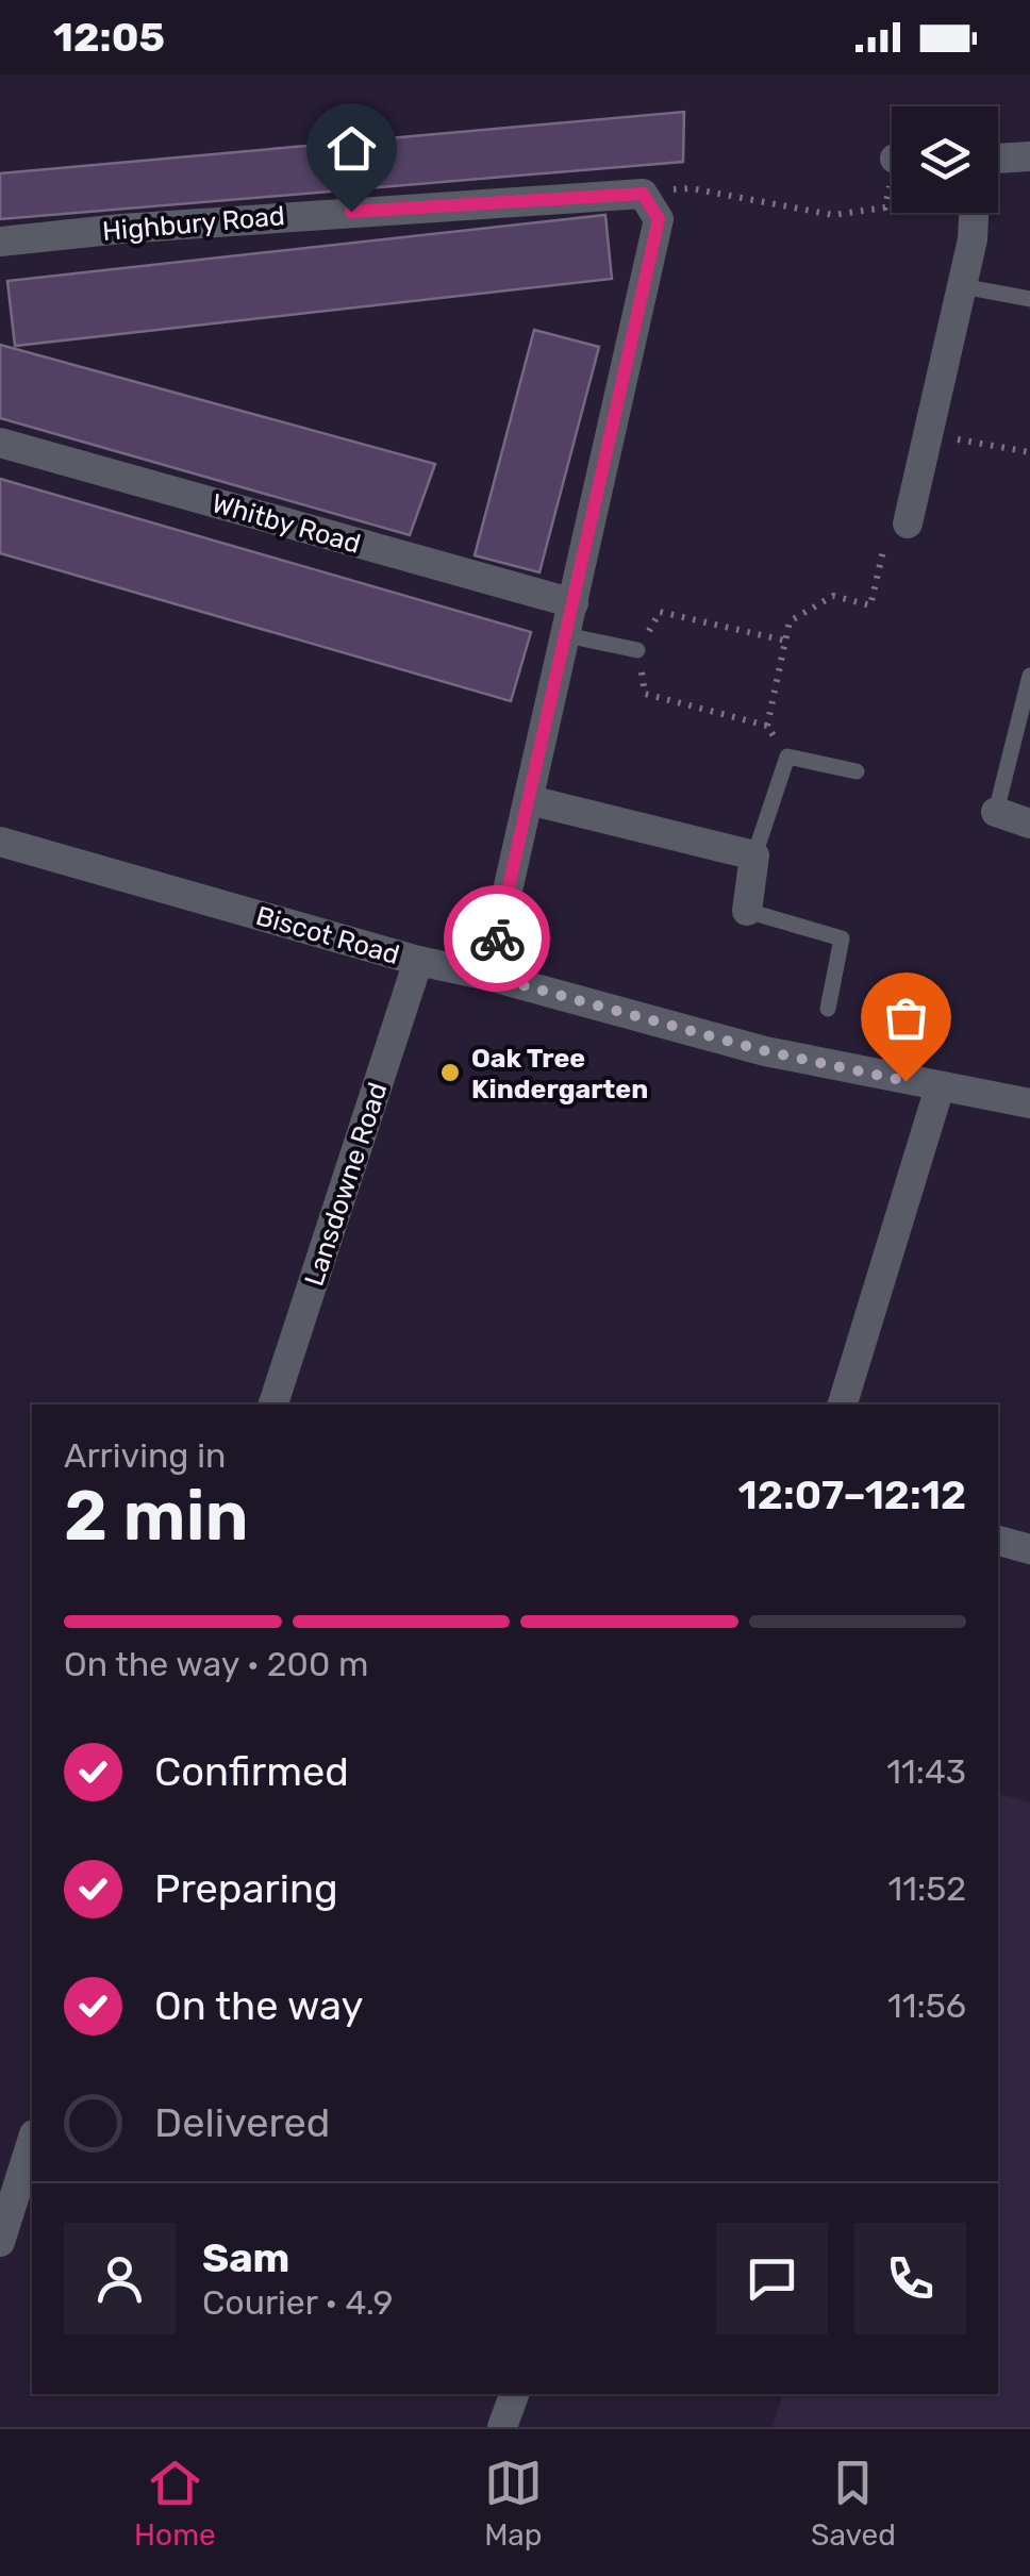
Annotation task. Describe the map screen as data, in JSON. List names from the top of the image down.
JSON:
{
  "streets": {
    "street": [
      "Highbury Road",
      "Whitby Road",
      "Biscot Road",
      "Lansdowne Road"
    ]
  },
  "crossings": [
    ["Biscot Road", "Lansdowne Road"]
  ],
  "places": ["Oak Tree Kindergarten"],
  "page": {
    "status": "12:05",
    "heading": ["2 min", "Arriving in", "12:07–12:12"],
    "panel": ["Sam", "Courier · 4.9"],
    "bar": "On the way · 200 m",
    "list": [
      ["Confirmed", "11:43"],
      ["Preparing", "11:52"],
      ["On the way", "11:56"],
      "Delivered"
    ],
    "tabs": ["Home", "Map", "Saved"]
  }
}
